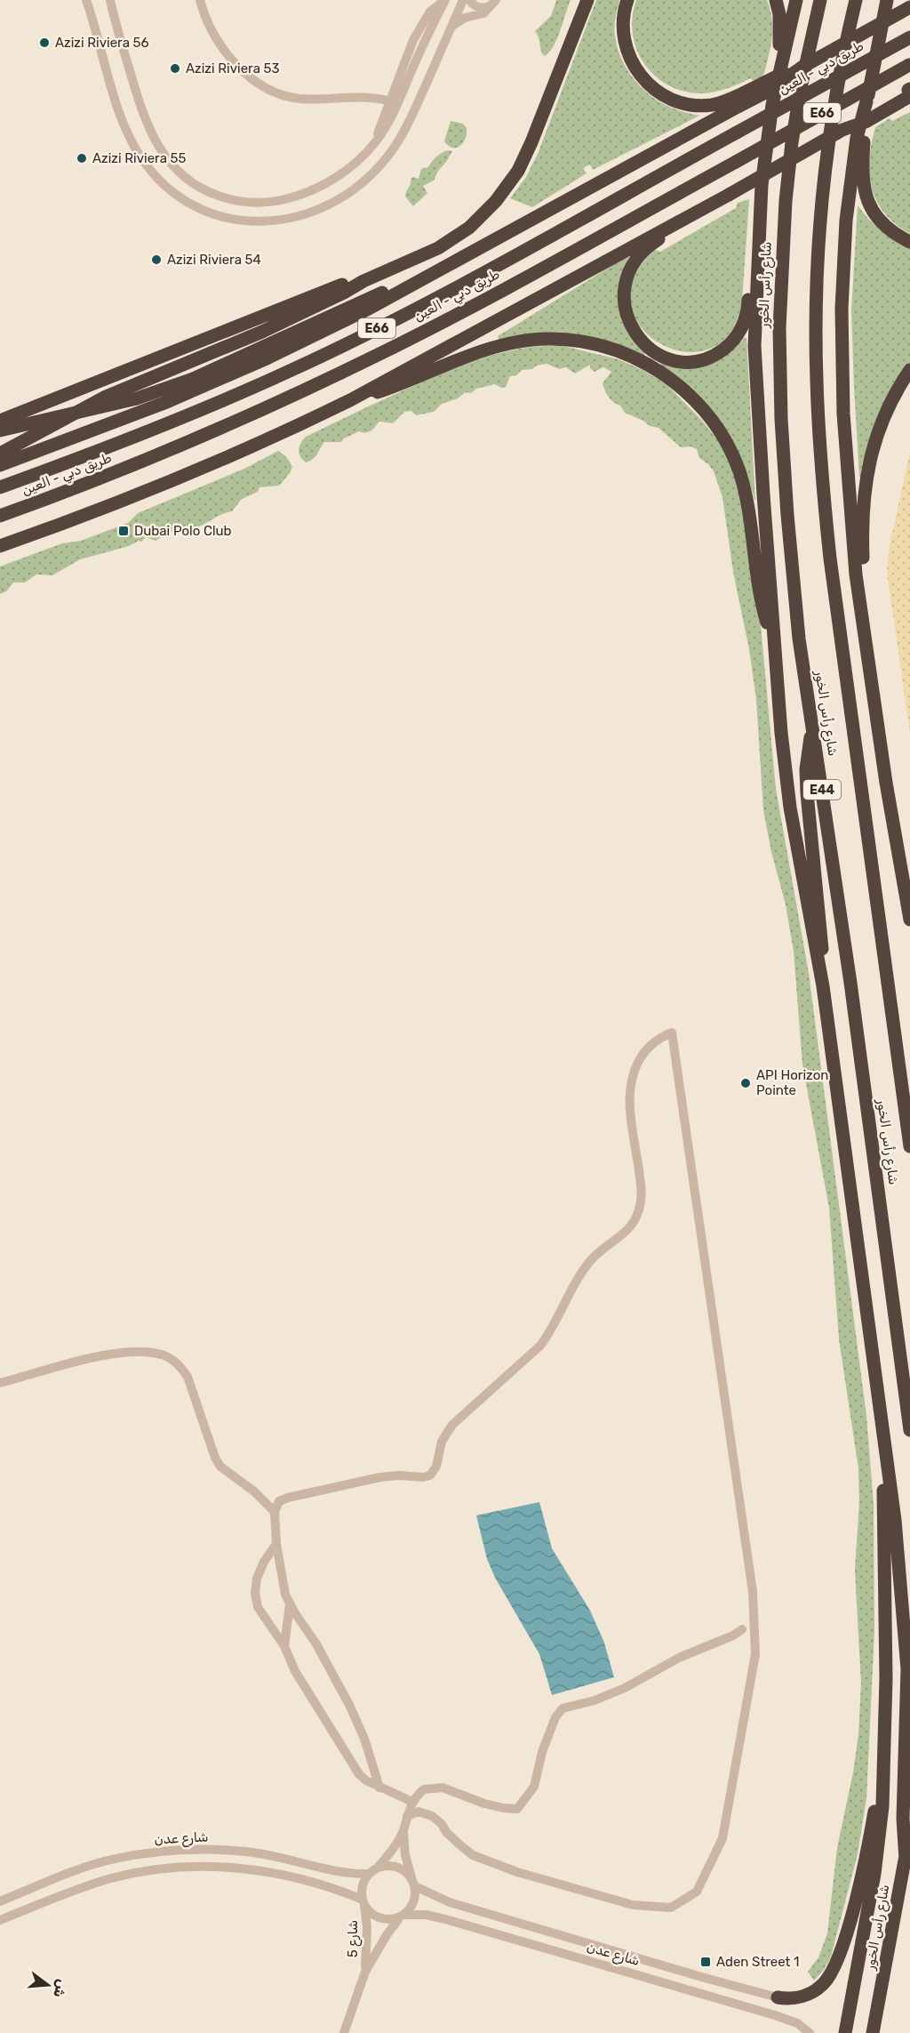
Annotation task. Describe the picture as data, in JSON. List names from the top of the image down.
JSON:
{
  "streets": {
    "highway": [
      "طريق دبي - العين",
      "E66",
      "شارع رأس الخور",
      "E44"
    ],
    "street": ["شارع عدن", "شارع 5"]
  },
  "crossings": [
    ["شارع عدن", "شارع 5"]
  ],
  "places": {
    "other": [
      "Azizi Riviera 56",
      "Azizi Riviera 53",
      "Azizi Riviera 55",
      "Azizi Riviera 54",
      "API Horizon Pointe"
    ],
    "transit": ["Dubai Polo Club", "Aden Street 1"]
  },
  "north": "right"
}
